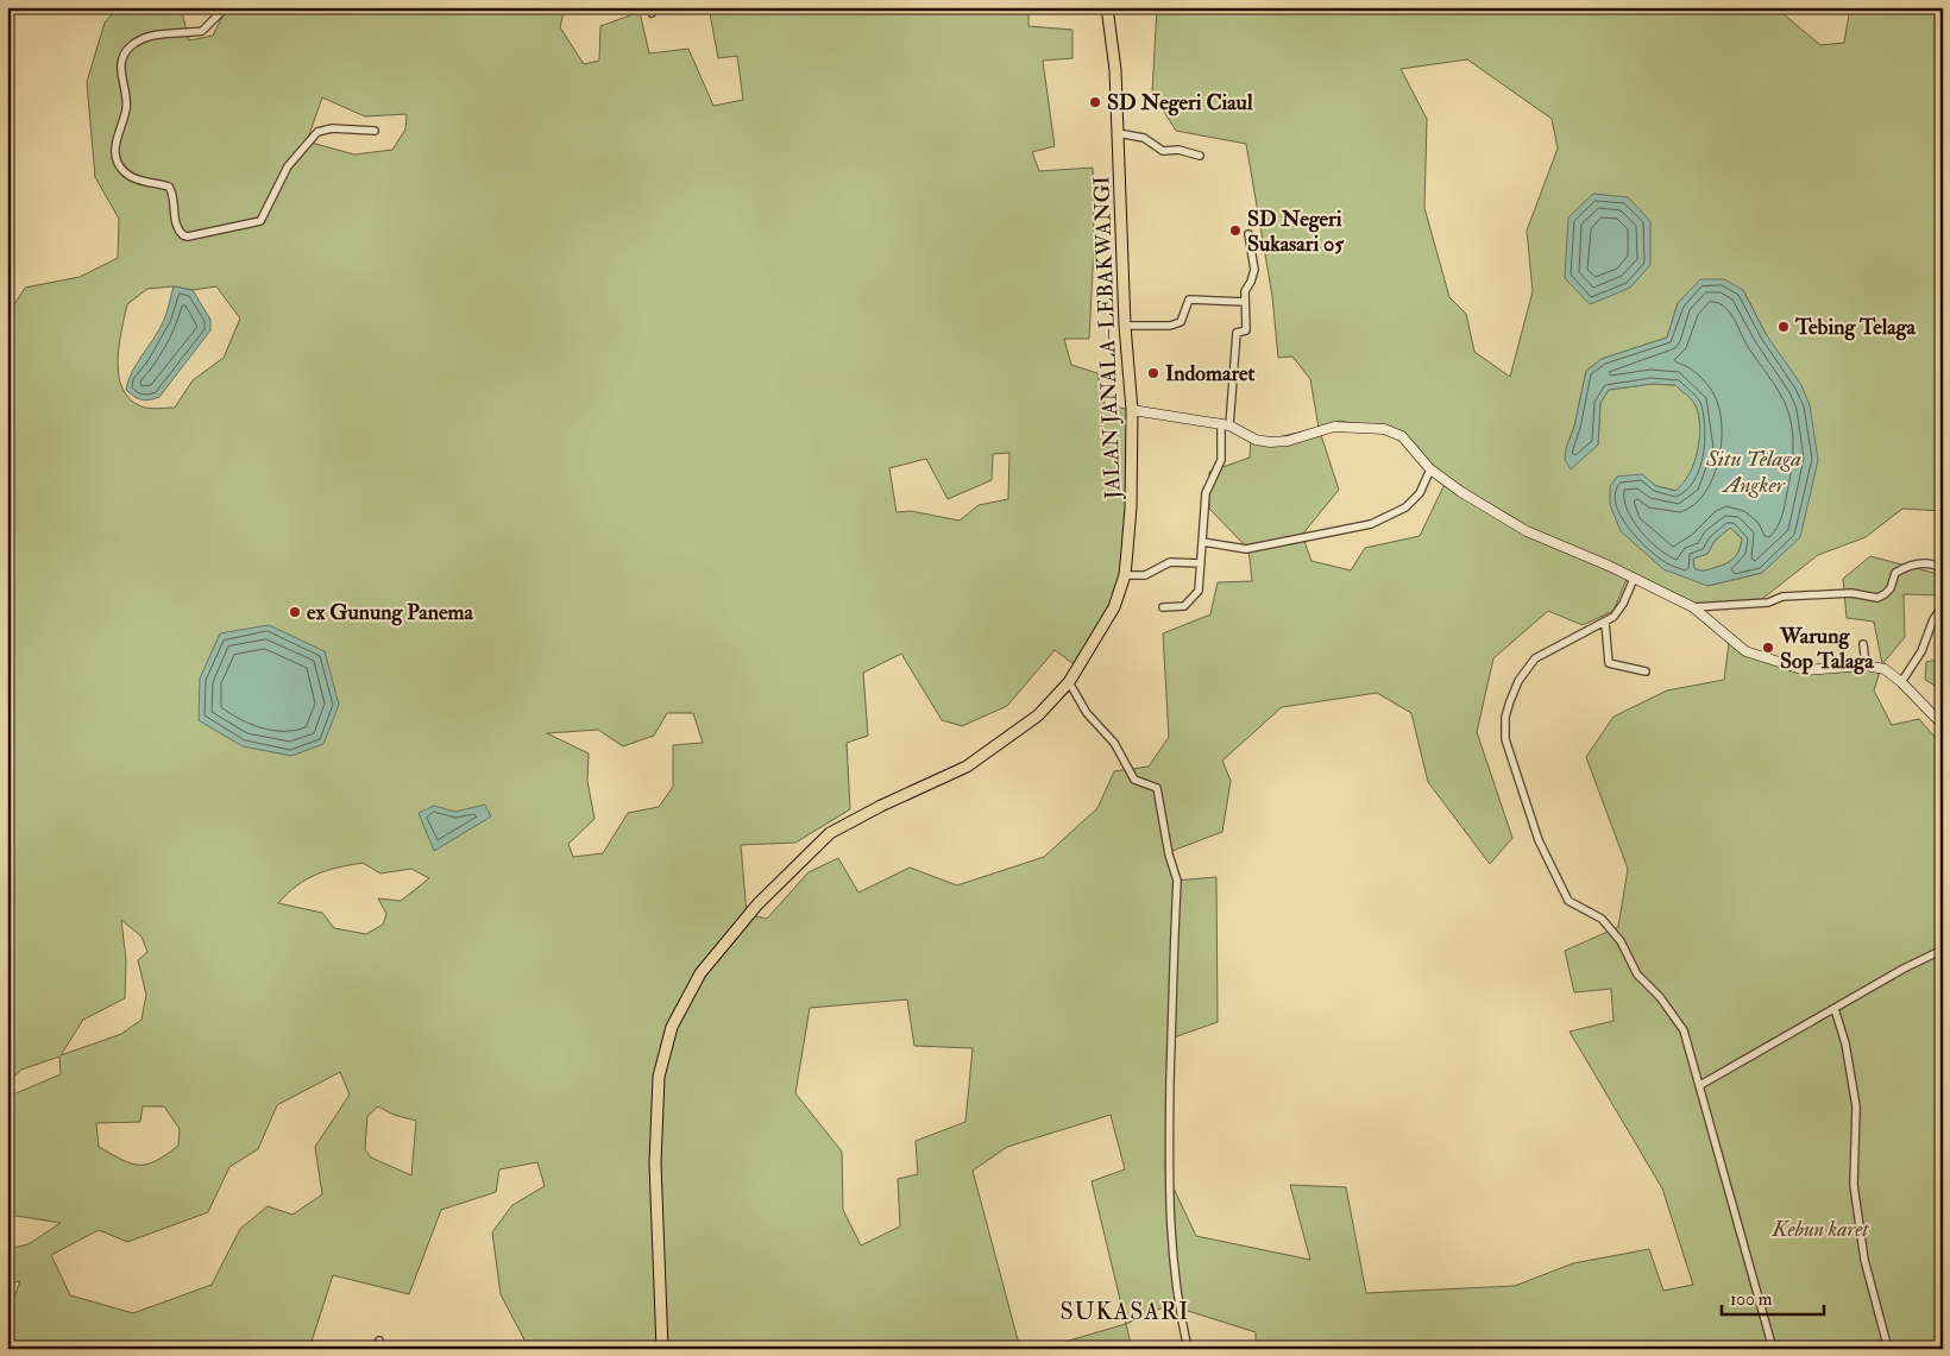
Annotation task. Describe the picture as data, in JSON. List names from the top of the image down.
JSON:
{
  "streets": {
    "main road": ["JALAN JANALA–LEBAKWANGI"]
  },
  "districts": ["SUKASARI"],
  "water": ["Situ Telaga Angker"],
  "parks": ["Kebun karet"],
  "places": [
    "SD Negeri Ciaul",
    "SD Negeri Sukasari 05",
    "Tebing Telaga",
    "Indomaret",
    "ex Gunung Panema",
    "Warung Sop Talaga"
  ],
  "scale_bar": "100 m"
}
